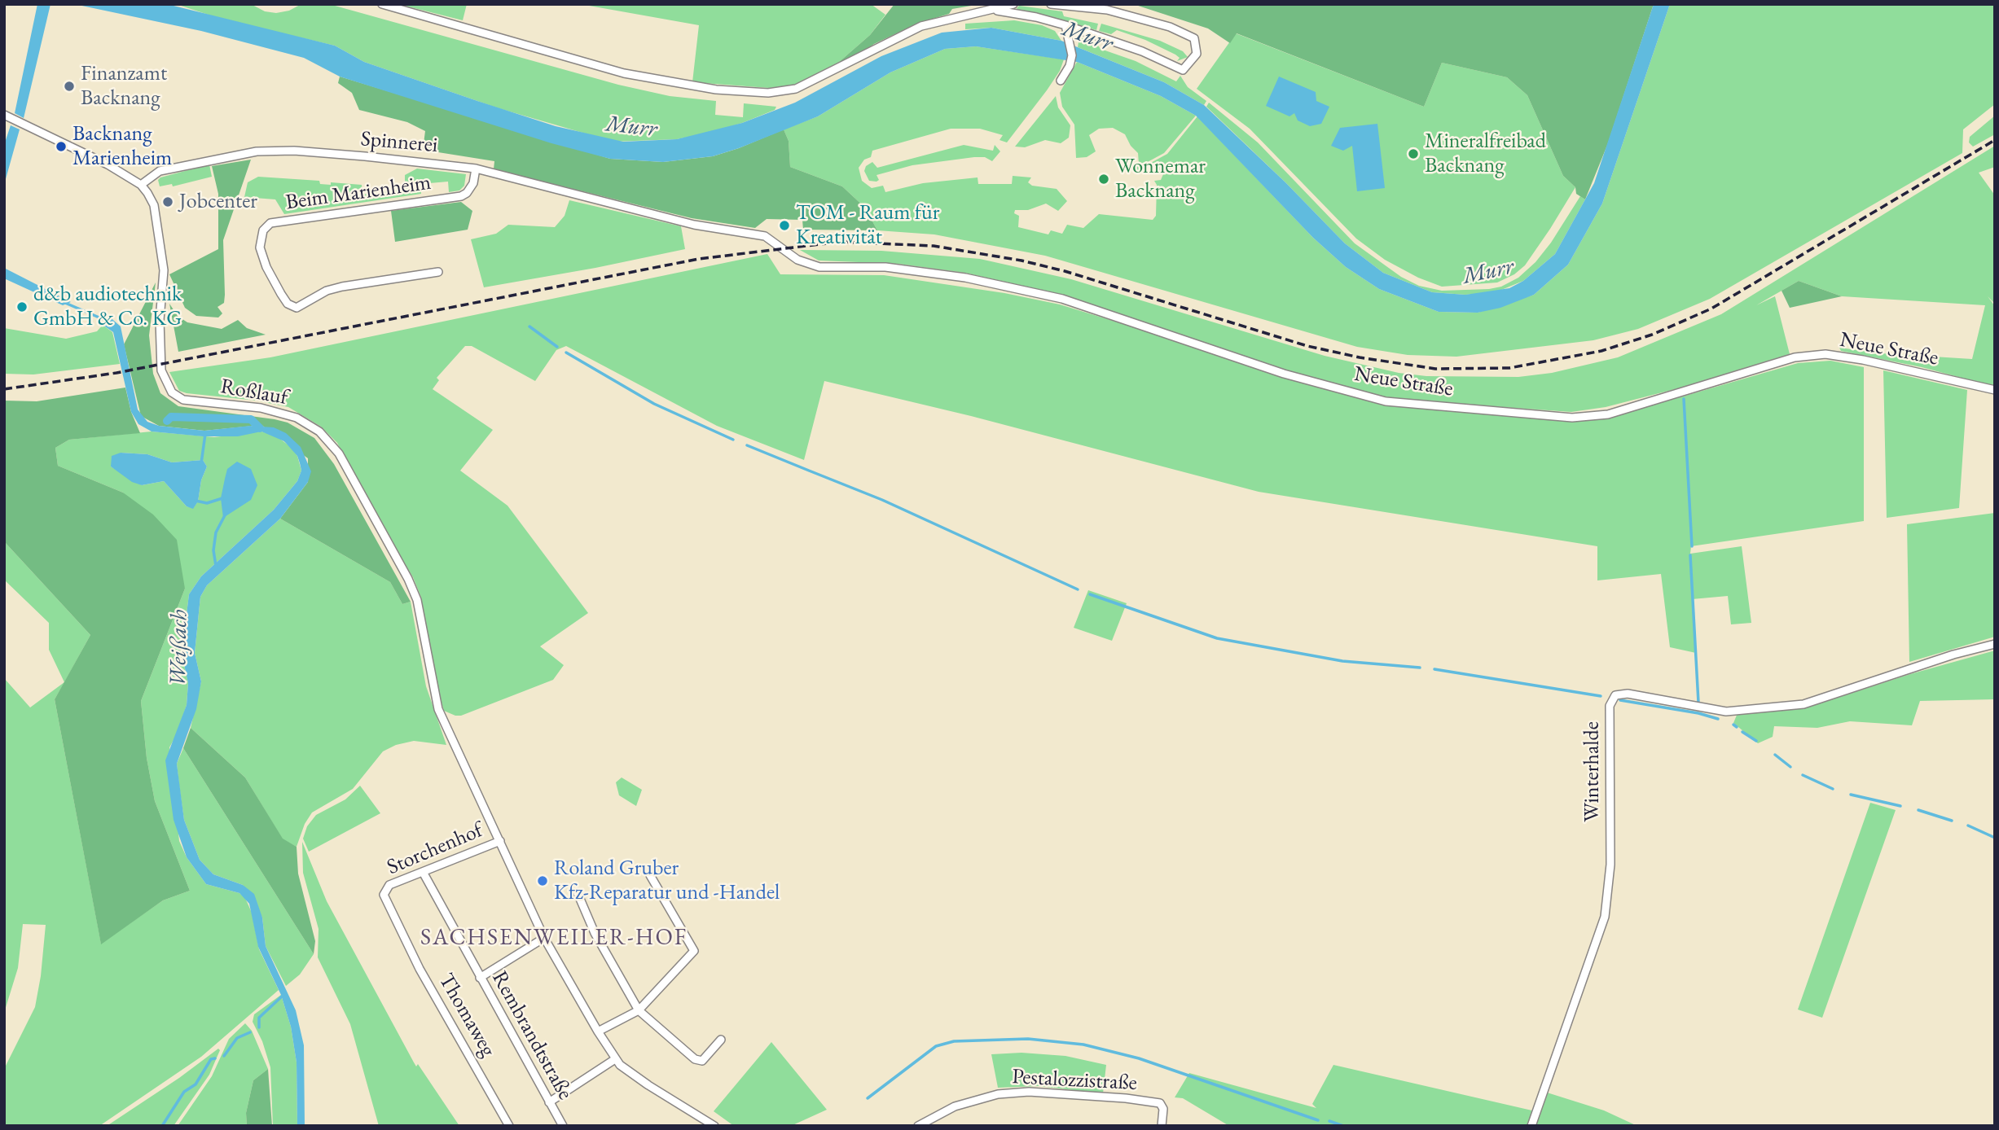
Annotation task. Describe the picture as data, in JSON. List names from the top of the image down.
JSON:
{
  "streets": {
    "street": [
      "Spinnerei",
      "Beim Marienheim",
      "Neue Straße",
      "Roßlauf",
      "Winterhalde",
      "Storchenhof",
      "Thomaweg",
      "Rembrandtstraße",
      "Pestalozzistraße"
    ]
  },
  "crossings": [
    ["Spinnerei", "Beim Marienheim"],
    ["Spinnerei", "Neue Straße"],
    ["Spinnerei", "Roßlauf"],
    ["Roßlauf", "Storchenhof"],
    ["Storchenhof", "Thomaweg"],
    ["Storchenhof", "Rembrandtstraße"]
  ],
  "districts": ["SACHSENWEILER-HOF"],
  "water": ["Murr", "Weißach"],
  "places": [
    "Finanzamt Backnang",
    "Backnang Marienheim",
    "Mineralfreibad Backnang",
    "Wonnemar Backnang",
    "Jobcenter",
    "TOM - Raum für Kreativität",
    "d&b audiotechnik GmbH & Co. KG",
    "Roland Gruber Kfz-Reparatur und -Handel"
  ]
}
